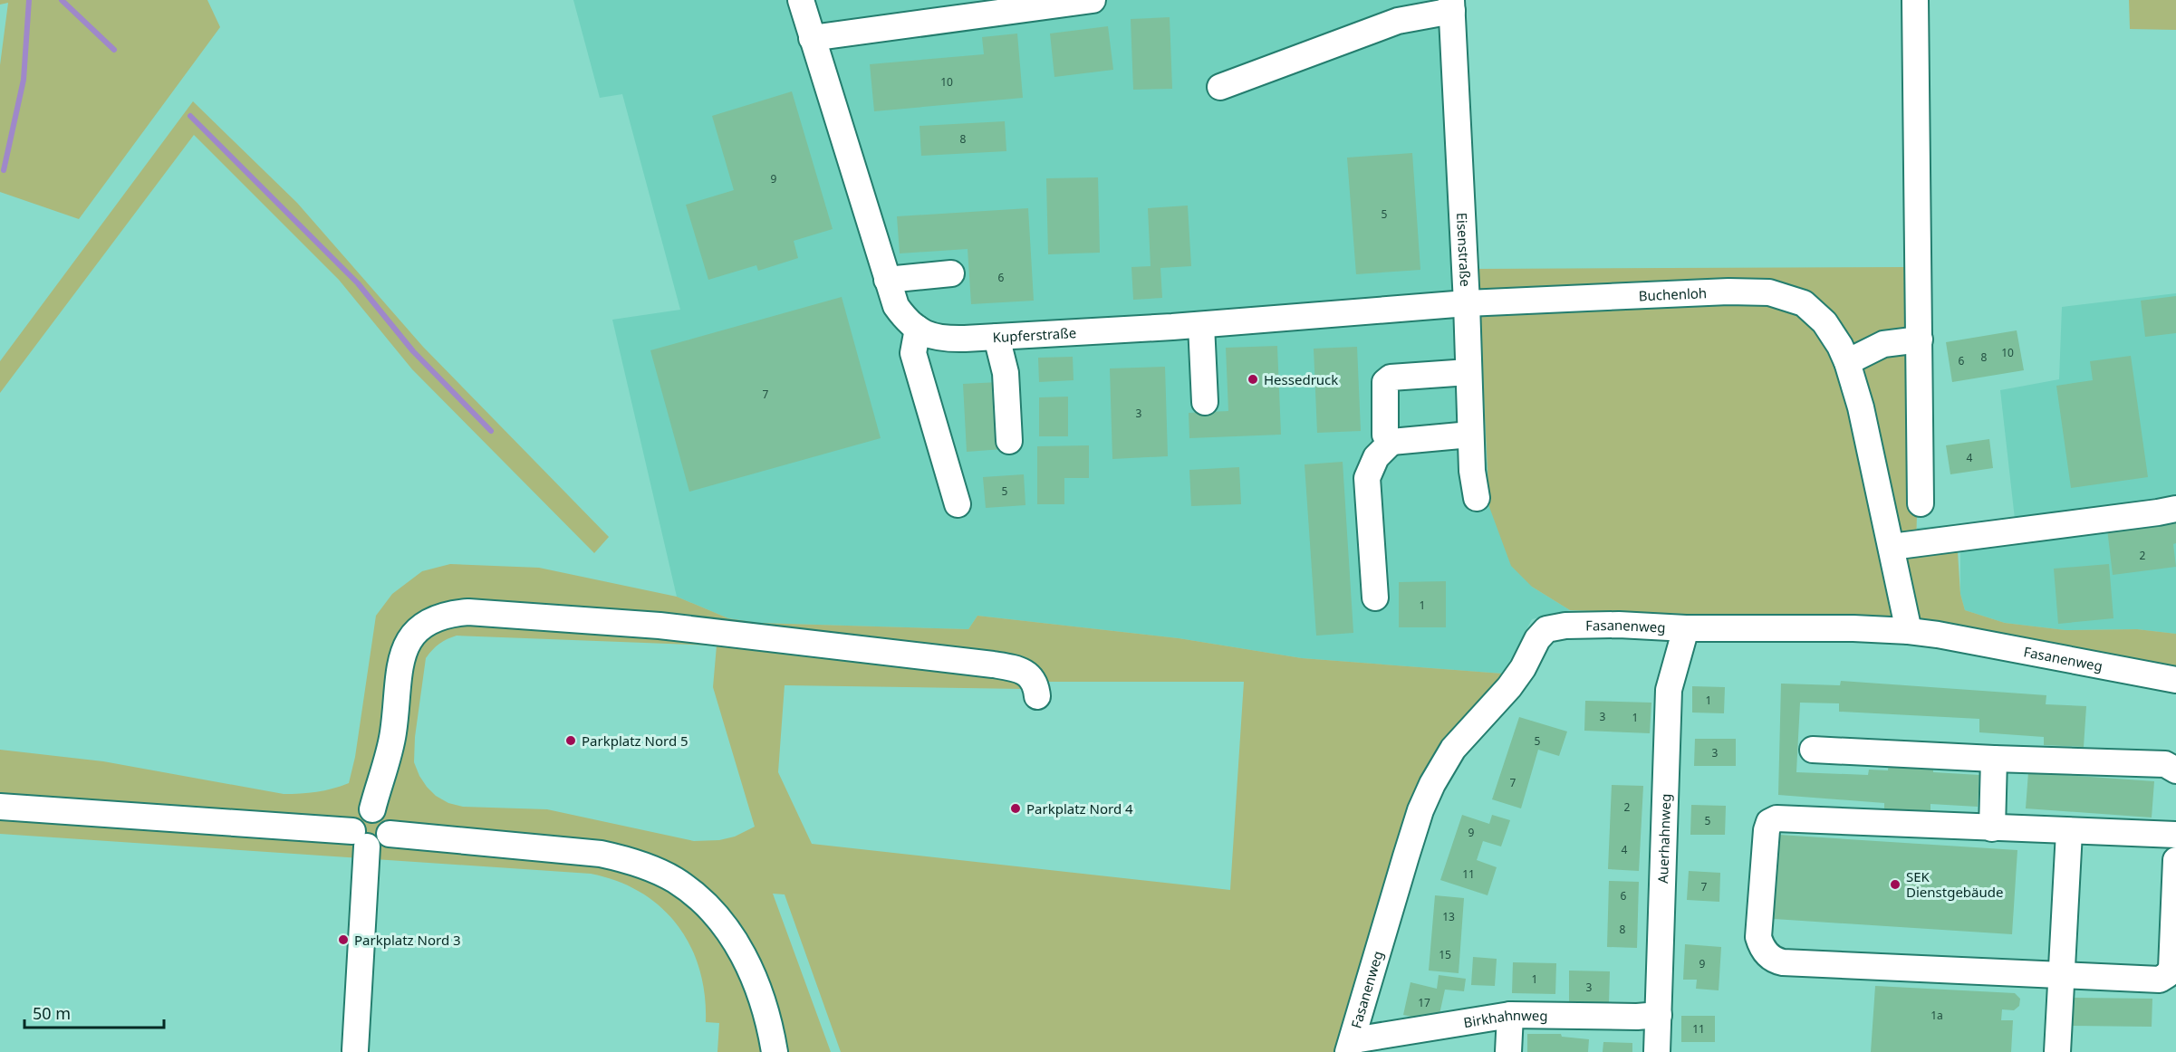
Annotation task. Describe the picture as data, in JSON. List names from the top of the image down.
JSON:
{
  "streets": {
    "street": [
      "Eisenstraße",
      "Buchenloh",
      "Kupferstraße",
      "Fasanenweg",
      "Auerhahnweg",
      "Birkhahnweg"
    ]
  },
  "crossings": [
    ["Eisenstraße", "Buchenloh"],
    ["Eisenstraße", "Kupferstraße"],
    ["Buchenloh", "Kupferstraße"],
    ["Buchenloh", "Fasanenweg"],
    ["Fasanenweg", "Auerhahnweg"],
    ["Fasanenweg", "Birkhahnweg"],
    ["Auerhahnweg", "Birkhahnweg"]
  ],
  "places": [
    "Hessedruck",
    "Parkplatz Nord 5",
    "Parkplatz Nord 4",
    "SEK Dienstgebäude",
    "Parkplatz Nord 3"
  ],
  "house_numbers": [
    "10",
    "8",
    "9",
    "5",
    "6",
    "10",
    "8",
    "6",
    "7",
    "3",
    "4",
    "5",
    "2",
    "1",
    "1",
    "3",
    "1",
    "5",
    "3",
    "7",
    "2",
    "5",
    "9",
    "4",
    "11",
    "7",
    "6",
    "13",
    "8",
    "15",
    "9",
    "1",
    "3",
    "17",
    "1a",
    "11"
  ],
  "scale_bar": "50 m"
}
